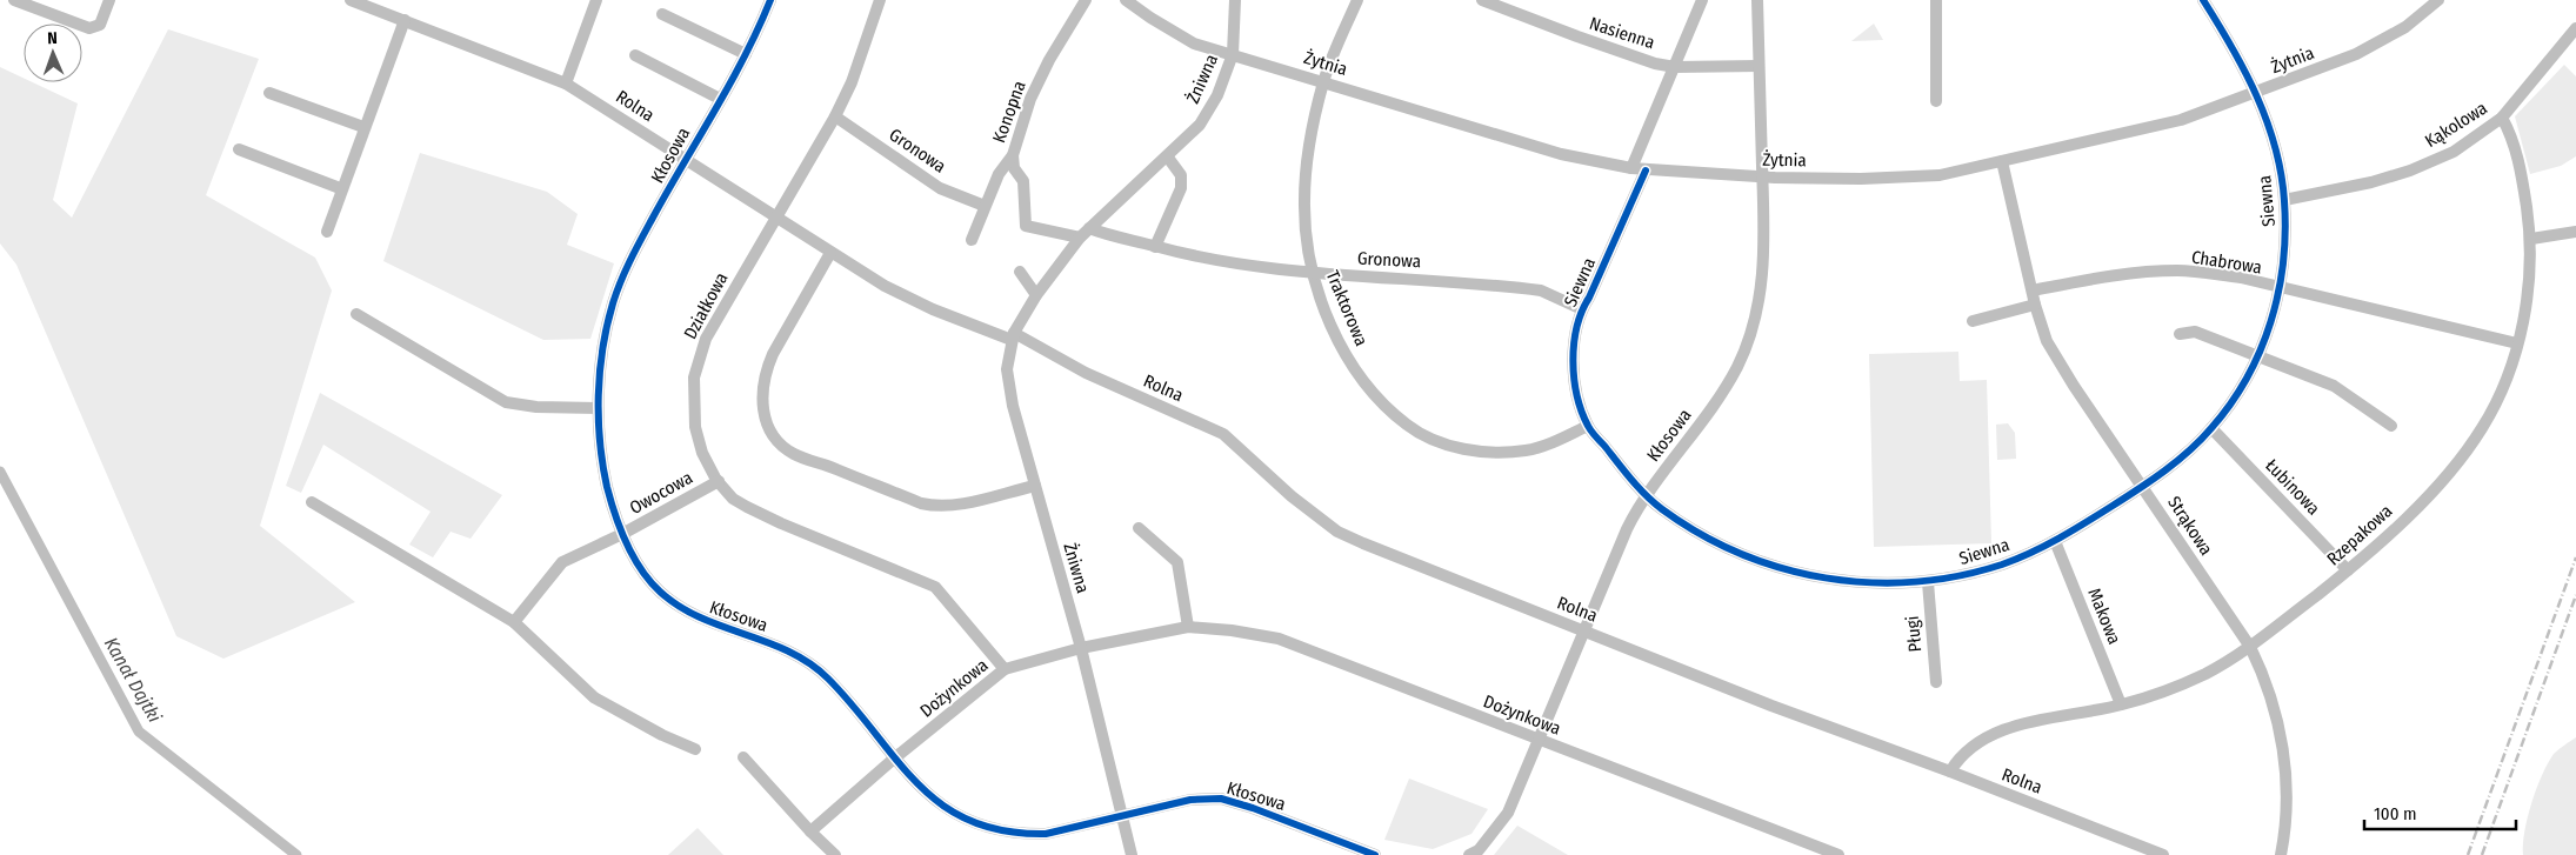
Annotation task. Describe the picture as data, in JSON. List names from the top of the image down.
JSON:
{
  "streets": {
    "street": [
      "Nasienna",
      "Żytnia",
      "Żniwna",
      "Rolna",
      "Konopna",
      "Kąkolowa",
      "Gronowa",
      "Kłosowa",
      "Siewna",
      "Chabrowa",
      "Działkowa",
      "Traktorowa",
      "Łubinowa",
      "Owocowa",
      "Strąkowa",
      "Rzepakowa",
      "Makowa",
      "Pługi",
      "Dożynkowa"
    ]
  },
  "crossings": [
    ["Nasienna", "Kłosowa"],
    ["Żytnia", "Żniwna"],
    ["Żytnia", "Kłosowa"],
    ["Żytnia", "Siewna"],
    ["Żytnia", "Traktorowa"],
    ["Żytnia", "Strąkowa"],
    ["Żniwna", "Rolna"],
    ["Żniwna", "Gronowa"],
    ["Żniwna", "Kłosowa"],
    ["Żniwna", "Dożynkowa"],
    ["Rolna", "Kłosowa"],
    ["Rolna", "Działkowa"],
    ["Rolna", "Rzepakowa"],
    ["Konopna", "Gronowa"],
    ["Kąkolowa", "Siewna"],
    ["Kąkolowa", "Rzepakowa"],
    ["Gronowa", "Siewna"],
    ["Gronowa", "Działkowa"],
    ["Gronowa", "Traktorowa"],
    ["Kłosowa", "Siewna"],
    ["Kłosowa", "Owocowa"],
    ["Kłosowa", "Dożynkowa"],
    ["Siewna", "Chabrowa"],
    ["Siewna", "Traktorowa"],
    ["Siewna", "Łubinowa"],
    ["Siewna", "Strąkowa"],
    ["Siewna", "Makowa"],
    ["Siewna", "Pługi"],
    ["Chabrowa", "Strąkowa"],
    ["Chabrowa", "Rzepakowa"],
    ["Działkowa", "Owocowa"],
    ["Działkowa", "Dożynkowa"],
    ["Łubinowa", "Rzepakowa"],
    ["Strąkowa", "Rzepakowa"],
    ["Rzepakowa", "Makowa"]
  ],
  "water": ["Kanał Dajtki"],
  "scale_bar": "100 m",
  "north": "top"
}
